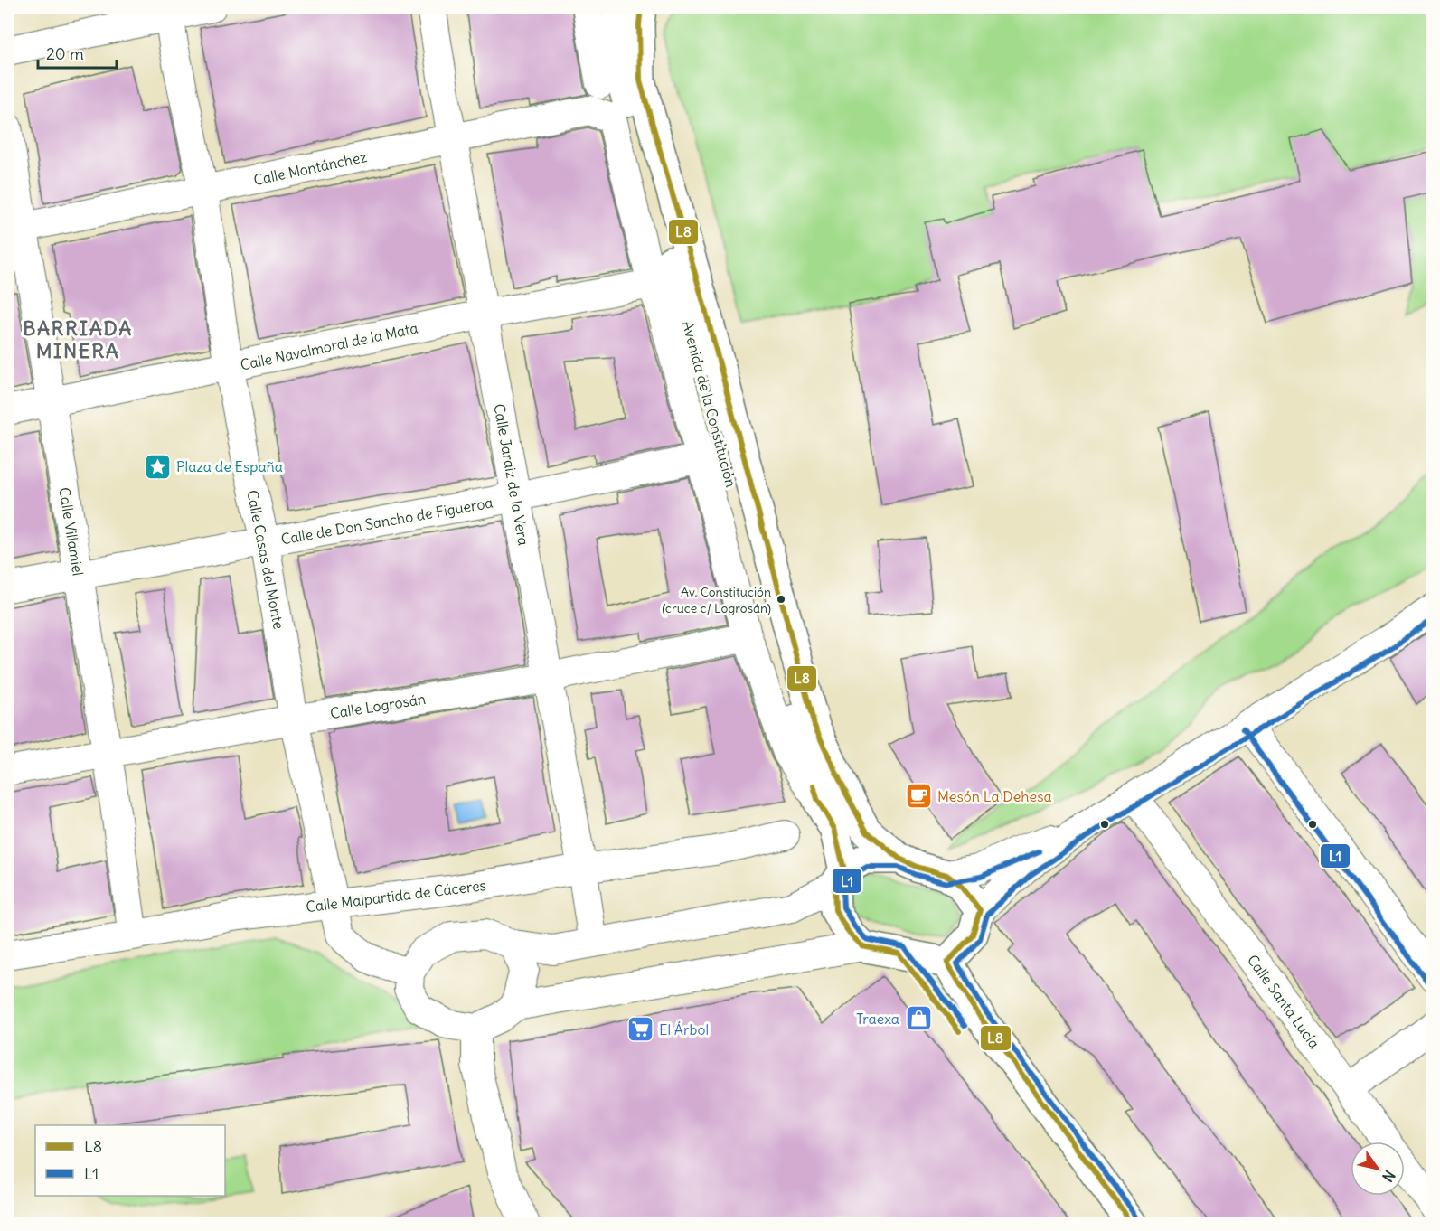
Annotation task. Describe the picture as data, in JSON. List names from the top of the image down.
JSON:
{
  "streets": {
    "main road": ["Avenida de la Constitución"],
    "street": [
      "Calle Montánchez",
      "Calle Navalmoral de la Mata",
      "Calle Jaraiz de la Vera",
      "Calle de Don Sancho de Figueroa",
      "Calle Villamiel",
      "Calle Casas del Monte",
      "Calle Logrosán",
      "Calle Malpartida de Cáceres",
      "Calle Santa Lucía"
    ]
  },
  "crossings": [
    ["Calle Montánchez", "Avenida de la Constitución"],
    ["Calle Montánchez", "Calle Jaraiz de la Vera"],
    ["Calle Montánchez", "Calle Villamiel"],
    ["Calle Montánchez", "Calle Casas del Monte"],
    ["Calle Navalmoral de la Mata", "Avenida de la Constitución"],
    ["Calle Navalmoral de la Mata", "Calle Jaraiz de la Vera"],
    ["Calle Navalmoral de la Mata", "Calle Villamiel"],
    ["Calle Navalmoral de la Mata", "Calle Casas del Monte"],
    ["Avenida de la Constitución", "Calle de Don Sancho de Figueroa"],
    ["Avenida de la Constitución", "Calle Logrosán"],
    ["Calle Jaraiz de la Vera", "Calle de Don Sancho de Figueroa"],
    ["Calle Jaraiz de la Vera", "Calle Logrosán"],
    ["Calle Jaraiz de la Vera", "Calle Malpartida de Cáceres"],
    ["Calle de Don Sancho de Figueroa", "Calle Villamiel"],
    ["Calle de Don Sancho de Figueroa", "Calle Casas del Monte"],
    ["Calle Villamiel", "Calle Logrosán"],
    ["Calle Villamiel", "Calle Malpartida de Cáceres"],
    ["Calle Casas del Monte", "Calle Logrosán"],
    ["Calle Casas del Monte", "Calle Malpartida de Cáceres"]
  ],
  "districts": ["BARRIADA MINERA"],
  "places": {
    "place": ["Plaza de España"],
    "other": ["Av. Constitución (cruce c/ Logrosán)"],
    "cafe": ["Mesón La Dehesa"],
    "shop": ["Traexa"],
    "supermarket": ["El Árbol"]
  },
  "lines": ["transit line L8", "transit line L1"],
  "legend": ["L8", "L1"],
  "scale_bar": "20 m",
  "north": "bottom right"
}
